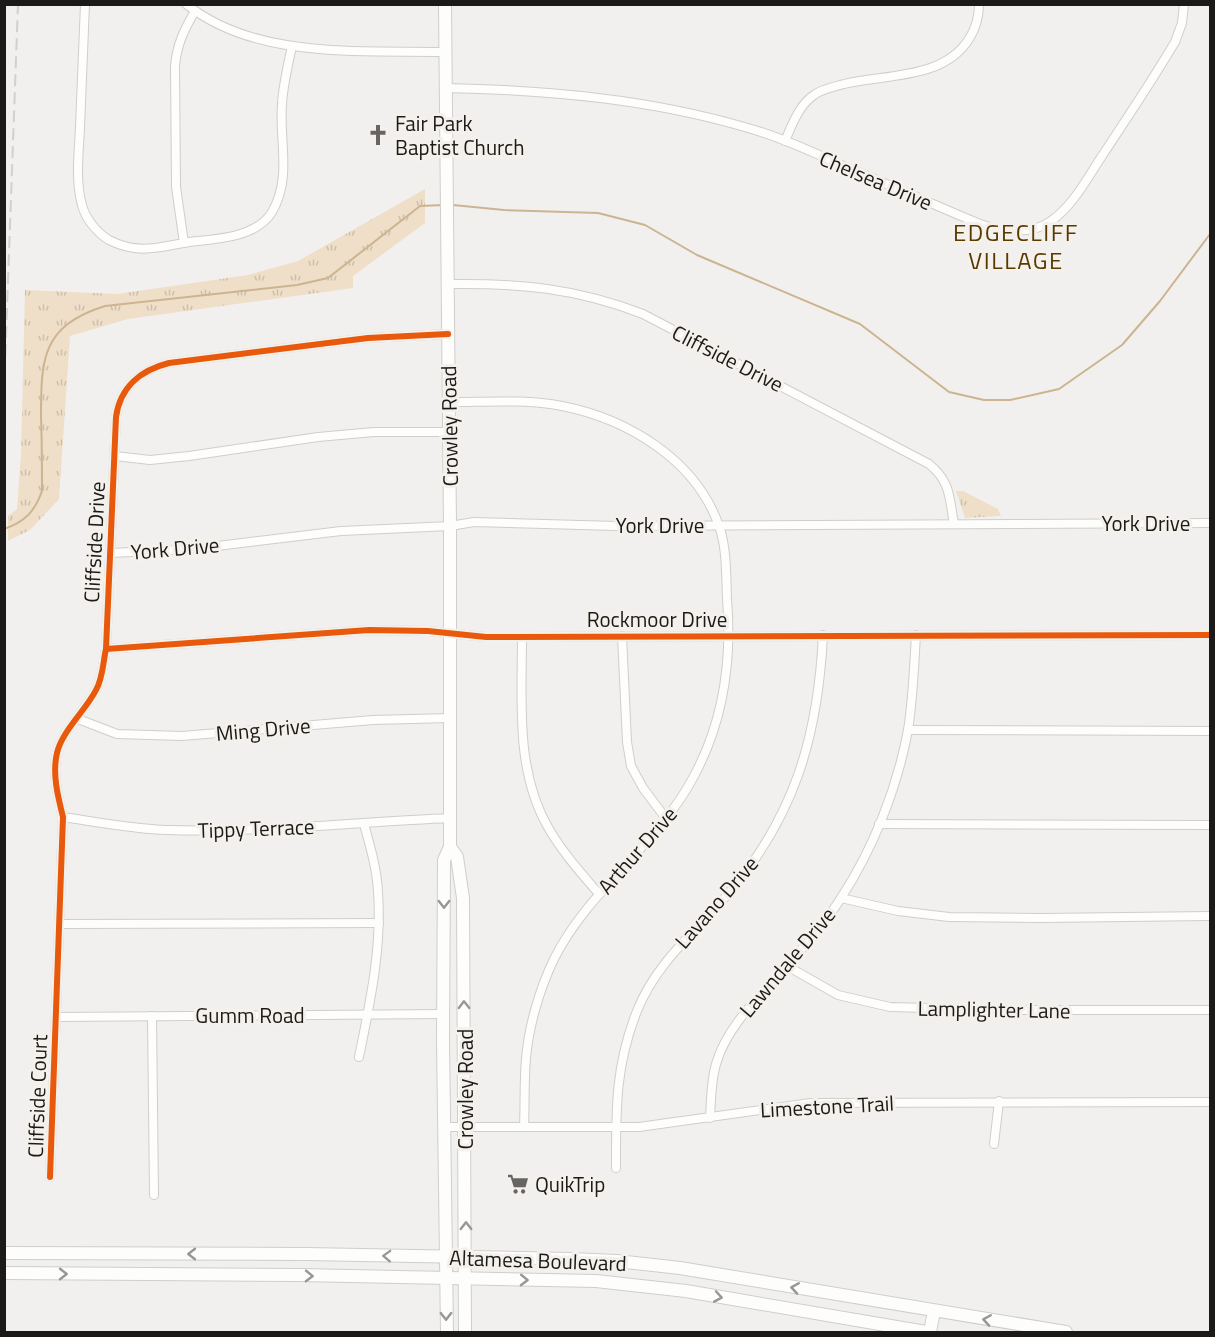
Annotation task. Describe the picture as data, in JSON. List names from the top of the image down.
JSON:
{
  "streets": {
    "main road": ["Crowley Road", "Altamesa Boulevard"],
    "street": [
      "Chelsea Drive",
      "Cliffside Drive",
      "York Drive",
      "Rockmoor Drive",
      "Ming Drive",
      "Tippy Terrace",
      "Arthur Drive",
      "Lavano Drive",
      "Lawndale Drive",
      "Lamplighter Lane",
      "Gumm Road",
      "Cliffside Court",
      "Limestone Trail"
    ]
  },
  "crossings": [
    ["Chelsea Drive", "Crowley Road"],
    ["Cliffside Drive", "Crowley Road"],
    ["Cliffside Drive", "York Drive"],
    ["Cliffside Drive", "Rockmoor Drive"],
    ["Cliffside Drive", "Ming Drive"],
    ["Cliffside Drive", "Tippy Terrace"],
    ["Cliffside Drive", "Gumm Road"],
    ["Cliffside Drive", "Cliffside Court"],
    ["Crowley Road", "York Drive"],
    ["Crowley Road", "Rockmoor Drive"],
    ["Crowley Road", "Ming Drive"],
    ["Crowley Road", "Tippy Terrace"],
    ["Crowley Road", "Arthur Drive"],
    ["Crowley Road", "Gumm Road"],
    ["Crowley Road", "Limestone Trail"],
    ["Crowley Road", "Altamesa Boulevard"],
    ["York Drive", "Arthur Drive"],
    ["Rockmoor Drive", "Arthur Drive"],
    ["Rockmoor Drive", "Lavano Drive"],
    ["Rockmoor Drive", "Lawndale Drive"],
    ["Arthur Drive", "Limestone Trail"],
    ["Lavano Drive", "Limestone Trail"],
    ["Lawndale Drive", "Lamplighter Lane"],
    ["Lawndale Drive", "Limestone Trail"],
    ["Gumm Road", "Cliffside Court"]
  ],
  "districts": ["EDGECLIFF VILLAGE"],
  "places": {
    "church": ["Fair Park Baptist Church"],
    "supermarket": ["QuikTrip"]
  }
}
